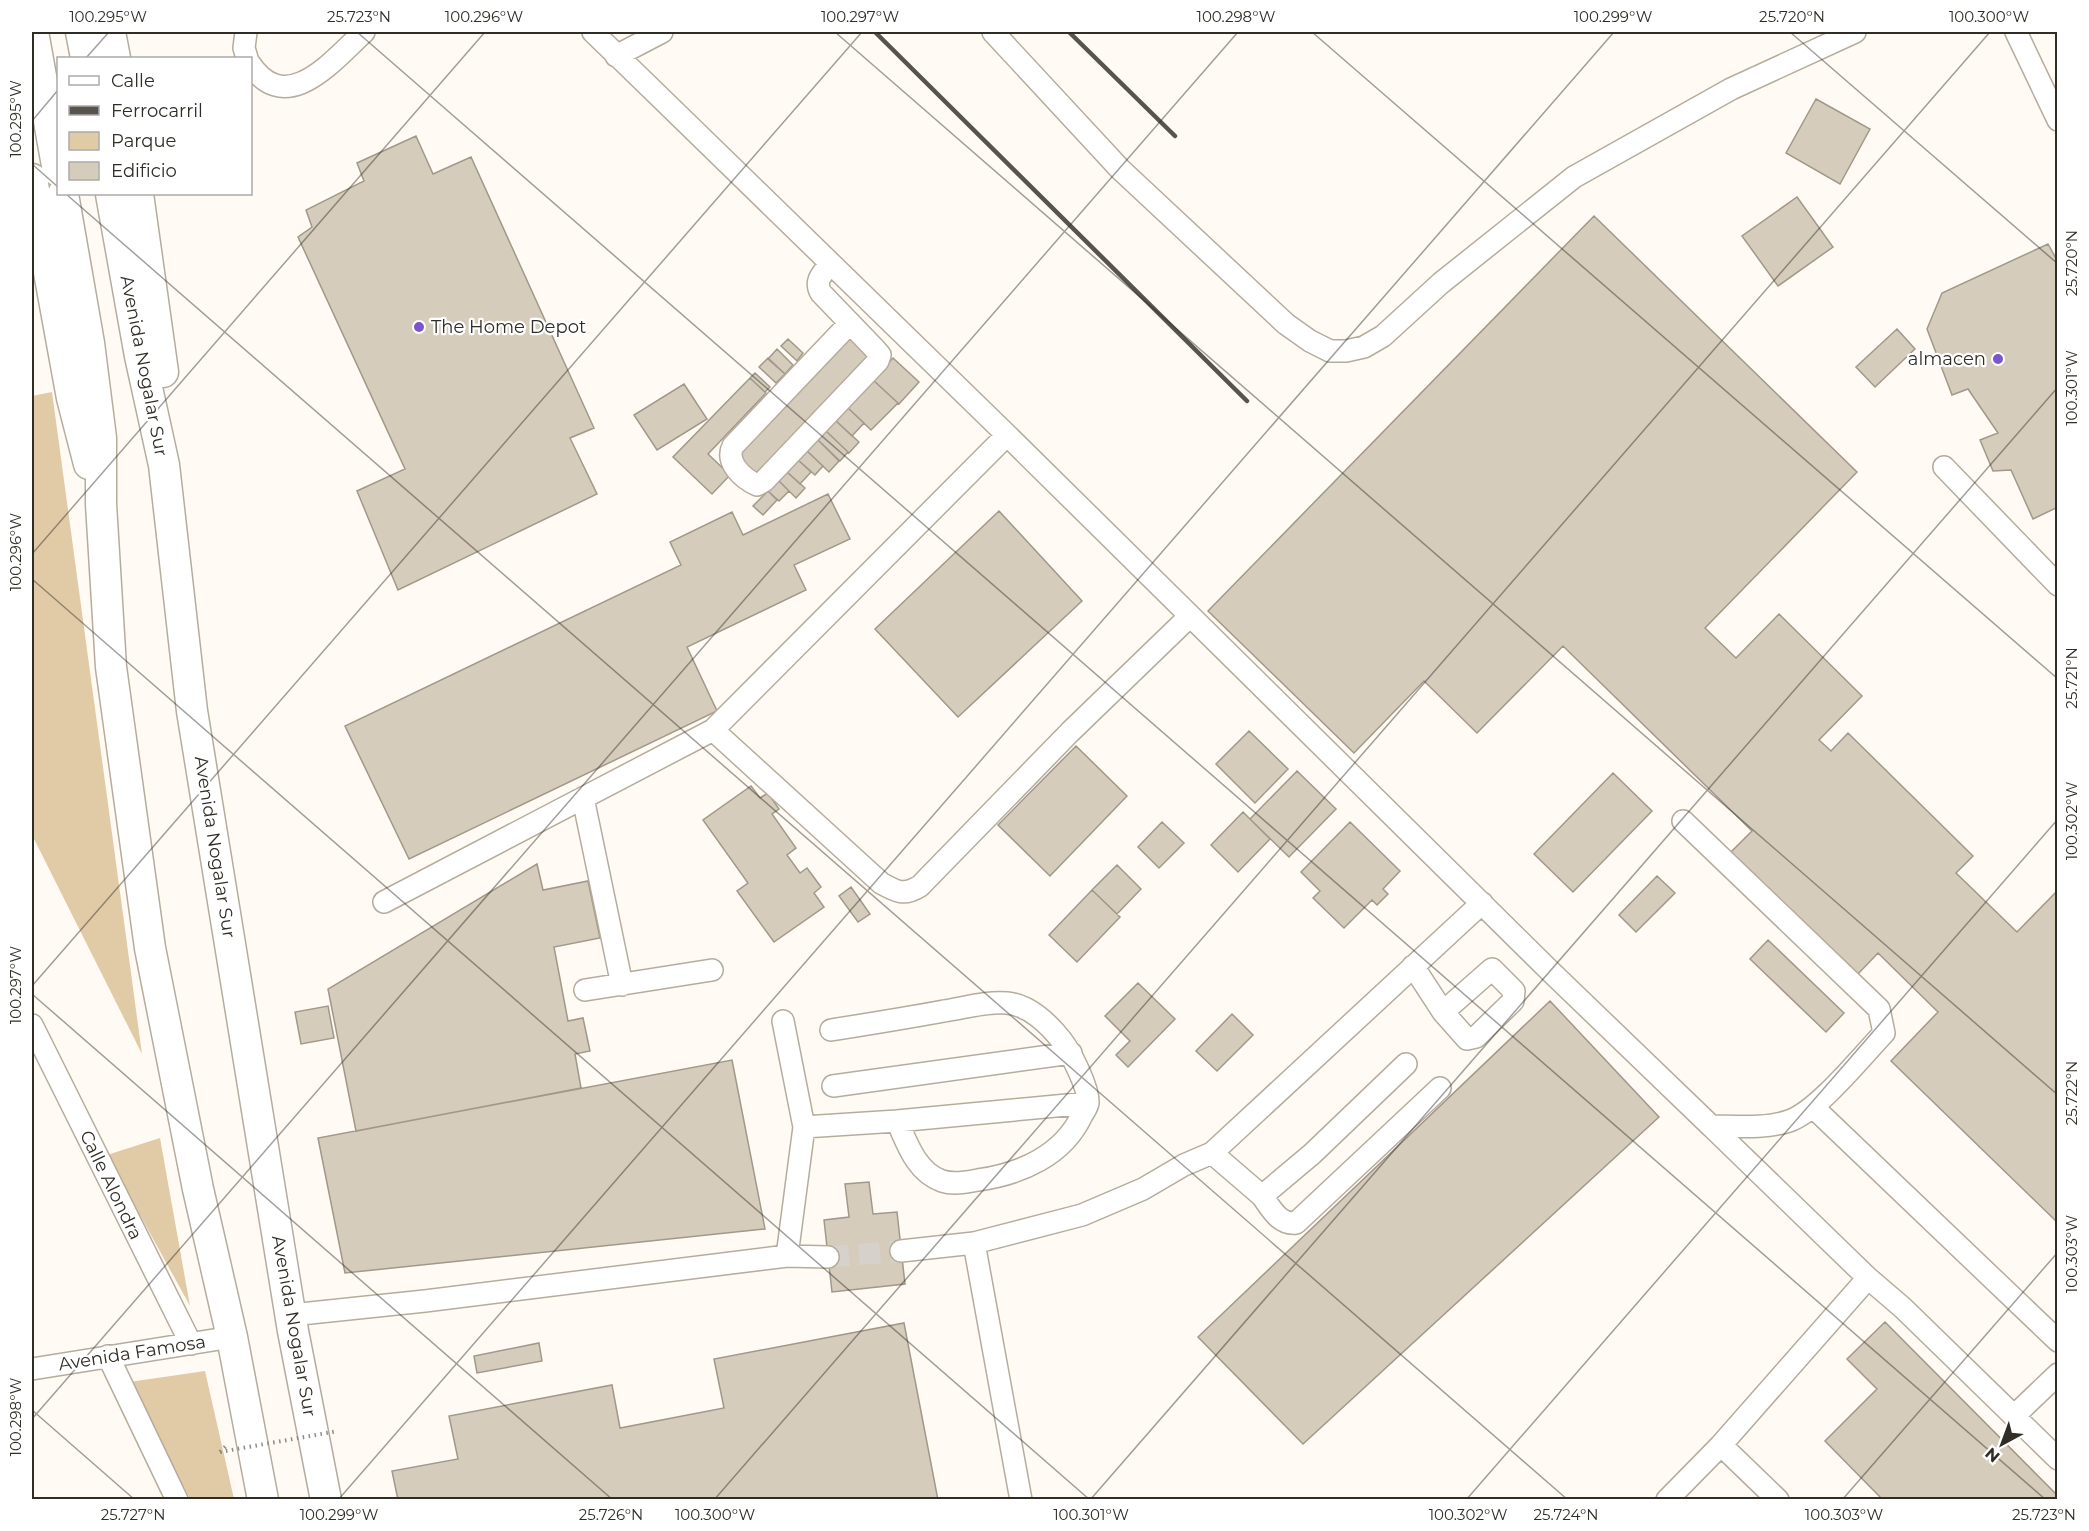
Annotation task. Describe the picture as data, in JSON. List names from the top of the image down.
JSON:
{
  "streets": {
    "highway": ["Avenida Nogalar Sur"],
    "street": ["Calle Alondra", "Avenida Famosa"]
  },
  "crossings": [
    ["Calle Alondra", "Avenida Famosa"]
  ],
  "places": ["The Home Depot", "almacen"],
  "legend": [
    "Calle",
    "Ferrocarril",
    "Parque",
    "Edificio"
  ],
  "north": "bottom left",
  "coordinates": [
    "100.295°W",
    "25.723°N",
    "100.296°W",
    "100.297°W",
    "100.298°W",
    "100.299°W",
    "25.720°N",
    "100.300°W",
    "100.301°W",
    "25.721°N",
    "100.302°W",
    "25.722°N",
    "100.303°W",
    "25.727°N",
    "25.726°N",
    "25.724°N"
  ]
}
